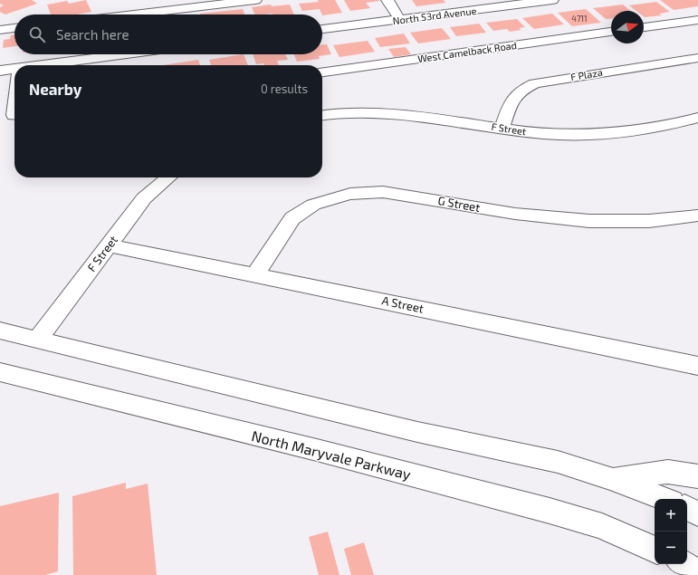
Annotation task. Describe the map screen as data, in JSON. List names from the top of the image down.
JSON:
{
  "streets": {
    "street": [
      "North 53rd Avenue",
      "West Camelback Road",
      "F Plaza",
      "F Street",
      "G Street",
      "A Street",
      "North Maryvale Parkway"
    ]
  },
  "crossings": [
    ["F Plaza", "F Street"],
    ["F Street", "A Street"],
    ["G Street", "A Street"]
  ],
  "house_numbers": ["4711"],
  "north": "right",
  "page": {
    "search": "Search here",
    "heading": ["Nearby", "0 results"],
    "map_buttons": ["+", "−"]
  }
}
